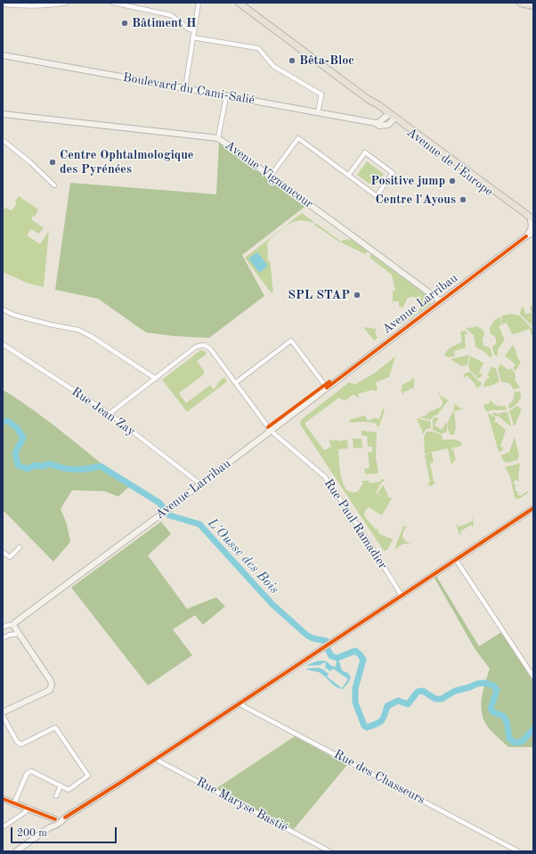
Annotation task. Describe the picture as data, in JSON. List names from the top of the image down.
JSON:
{
  "streets": {
    "main road": ["Avenue de l'Europe"],
    "street": [
      "Boulevard du Cami-Salié",
      "Avenue Vignancour",
      "Avenue Larribau",
      "Rue Jean Zay",
      "Rue Paul Ramadier",
      "Rue des Chasseurs",
      "Rue Maryse Bastié"
    ]
  },
  "crossings": [
    ["Boulevard du Cami-Salié", "Avenue de l'Europe"],
    ["Avenue Vignancour", "Avenue Larribau"],
    ["Avenue Larribau", "Rue Jean Zay"],
    ["Avenue Larribau", "Rue Paul Ramadier"]
  ],
  "water": ["L'Ousse des Bois"],
  "places": [
    "Bâtiment H",
    "Bêta-Bloc",
    "Centre Ophtalmologique des Pyrénées",
    "Positive jump",
    "Centre l'Ayous",
    "SPL STAP"
  ],
  "scale_bar": "200 m"
}
